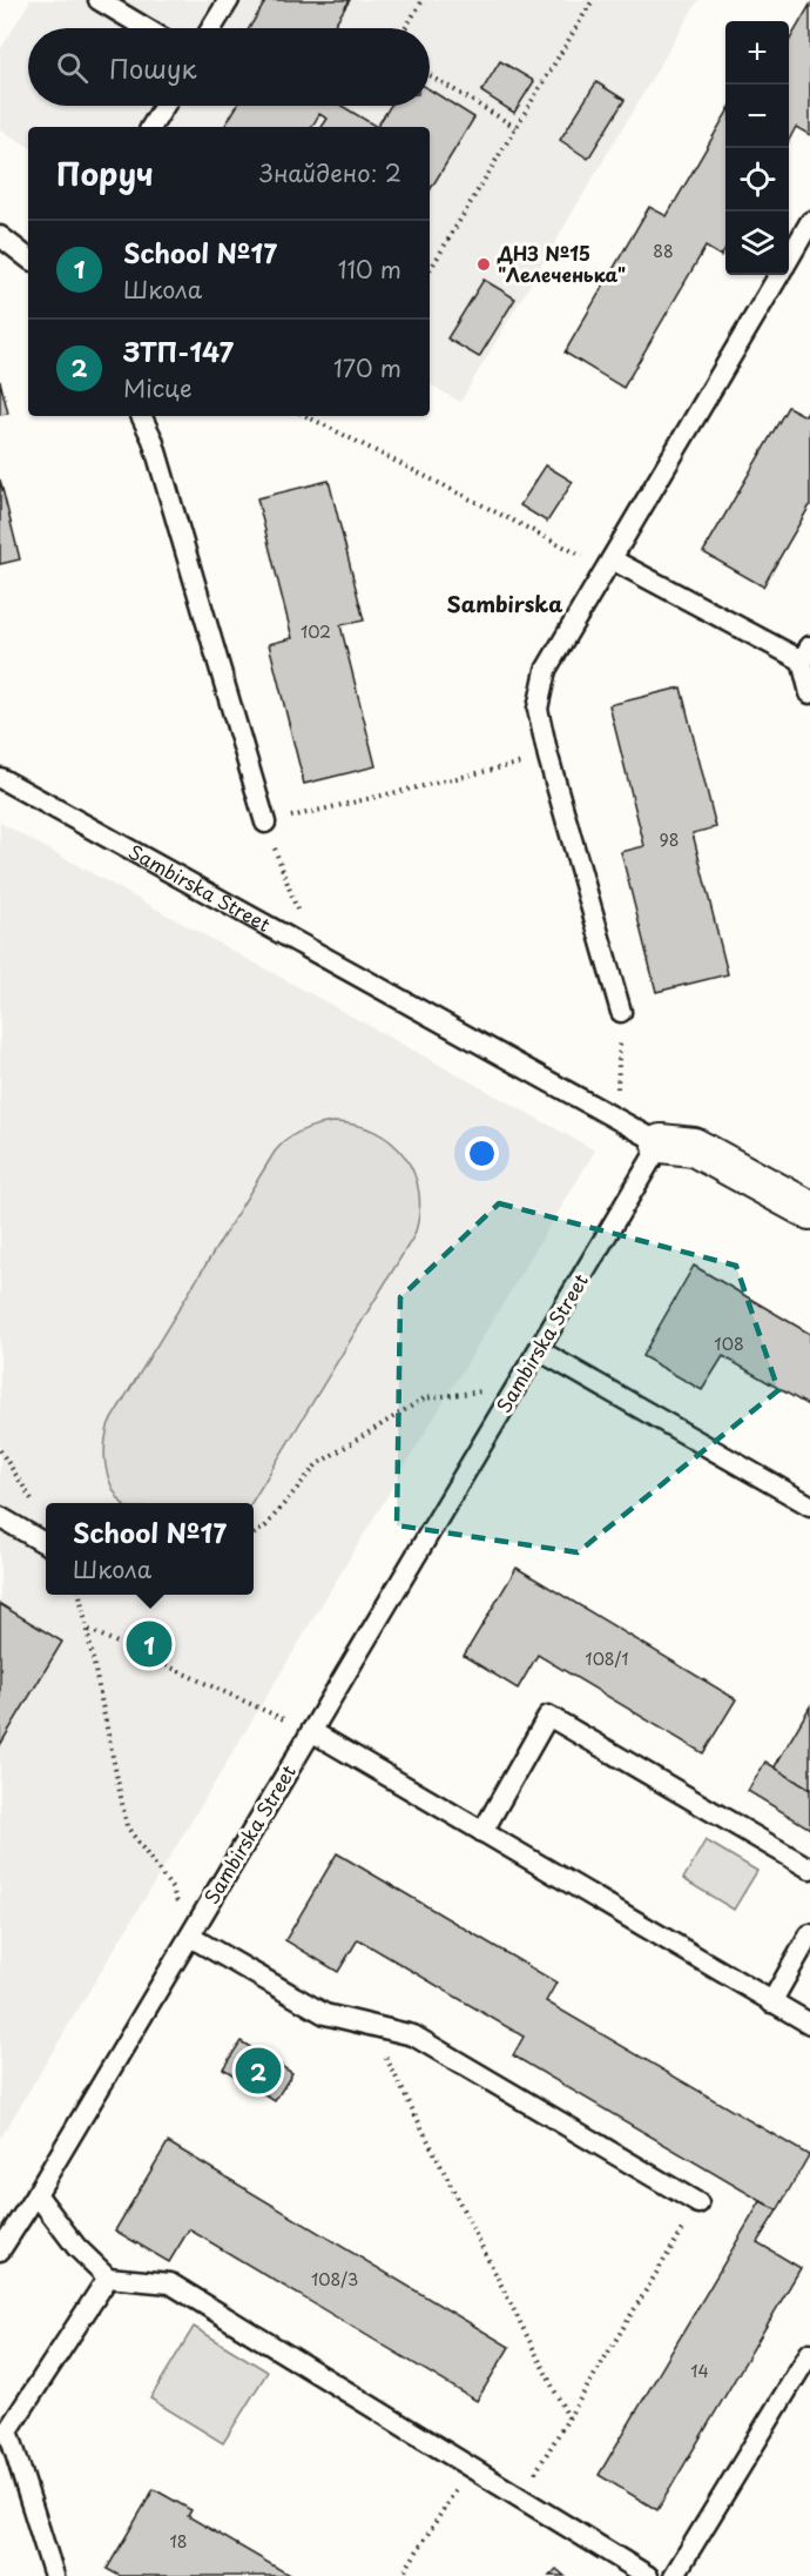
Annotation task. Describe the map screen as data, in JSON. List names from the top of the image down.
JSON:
{
  "streets": {
    "lane": ["Sambirska Street"]
  },
  "districts": ["Sambirska"],
  "places": ["ДНЗ №15 \"Лелеченька\""],
  "house_numbers": [
    "88",
    "102",
    "98",
    "108",
    "108/1",
    "108/3",
    "14",
    "18"
  ],
  "page": {
    "map_buttons": ["+", "−"],
    "search": "Пошук",
    "heading": ["Поруч", "Знайдено: 2"],
    "list": [
      {
        "mark": "1",
        "name": "School №17",
        "note": "Школа",
        "value": "110 m"
      },
      {
        "mark": "2",
        "name": "ЗТП-147",
        "note": "Місце",
        "value": "170 m"
      }
    ],
    "popup": ["School №17", "Школа"],
    "pins": ["1", "2"]
  }
}
